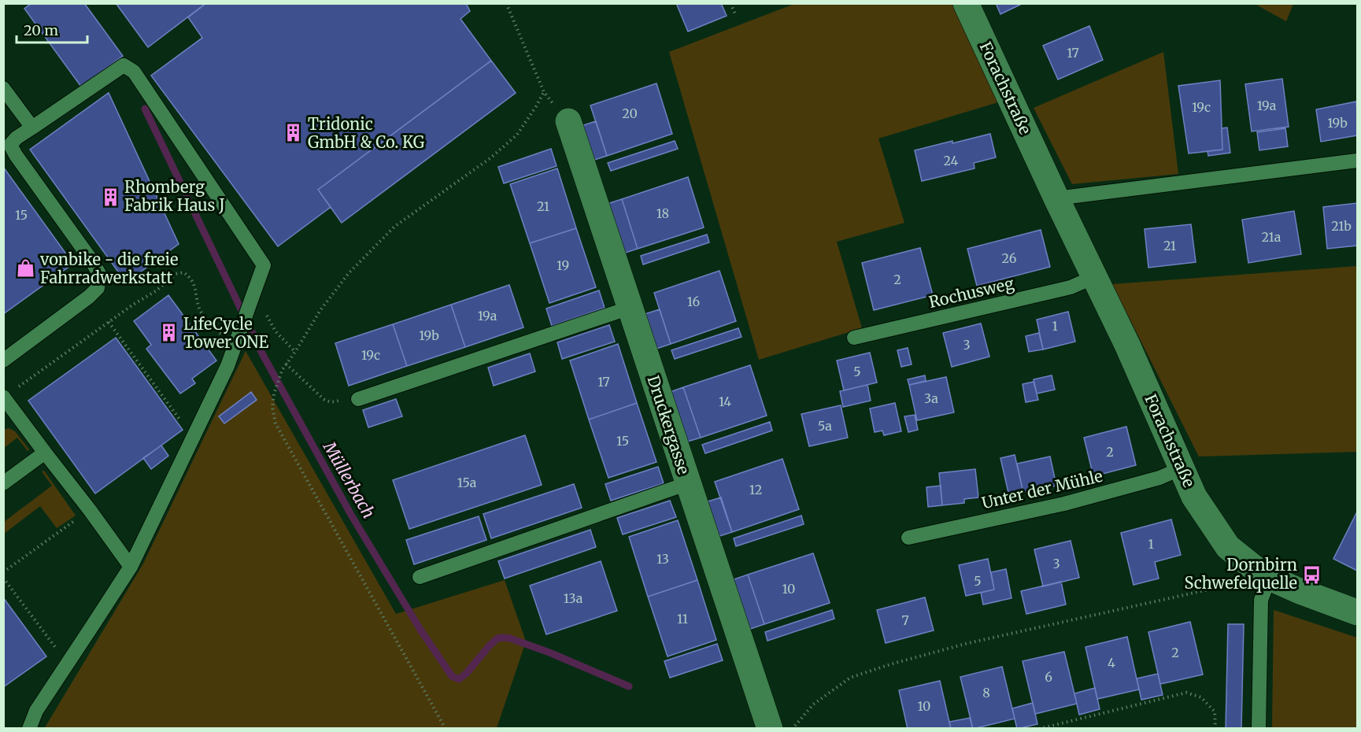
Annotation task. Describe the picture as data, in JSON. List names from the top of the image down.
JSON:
{
  "streets": {
    "street": ["Forachstraße", "Druckergasse"],
    "lane": ["Rochusweg", "Unter der Mühle"]
  },
  "crossings": [
    ["Forachstraße", "Rochusweg"],
    ["Forachstraße", "Unter der Mühle"]
  ],
  "water": ["Müllerbach"],
  "places": {
    "building": ["Tridonic GmbH & Co. KG", "Rhomberg Fabrik Haus J", "LifeCycle Tower ONE"],
    "shop": ["vonbike - die freie Fahrradwerkstatt"],
    "bus stop": ["Dornbirn Schwefelquelle"]
  },
  "house_numbers": [
    "17",
    "19a",
    "19c",
    "20",
    "19b",
    "24",
    "21",
    "18",
    "15",
    "21b",
    "21a",
    "21",
    "26",
    "19",
    "2",
    "16",
    "19a",
    "1",
    "19b",
    "3",
    "19c",
    "5",
    "17",
    "3a",
    "14",
    "5a",
    "15",
    "2",
    "15a",
    "12",
    "1",
    "13",
    "3",
    "5",
    "10",
    "13a",
    "11",
    "7",
    "2",
    "4",
    "6",
    "8",
    "10"
  ],
  "scale_bar": "20 m"
}
